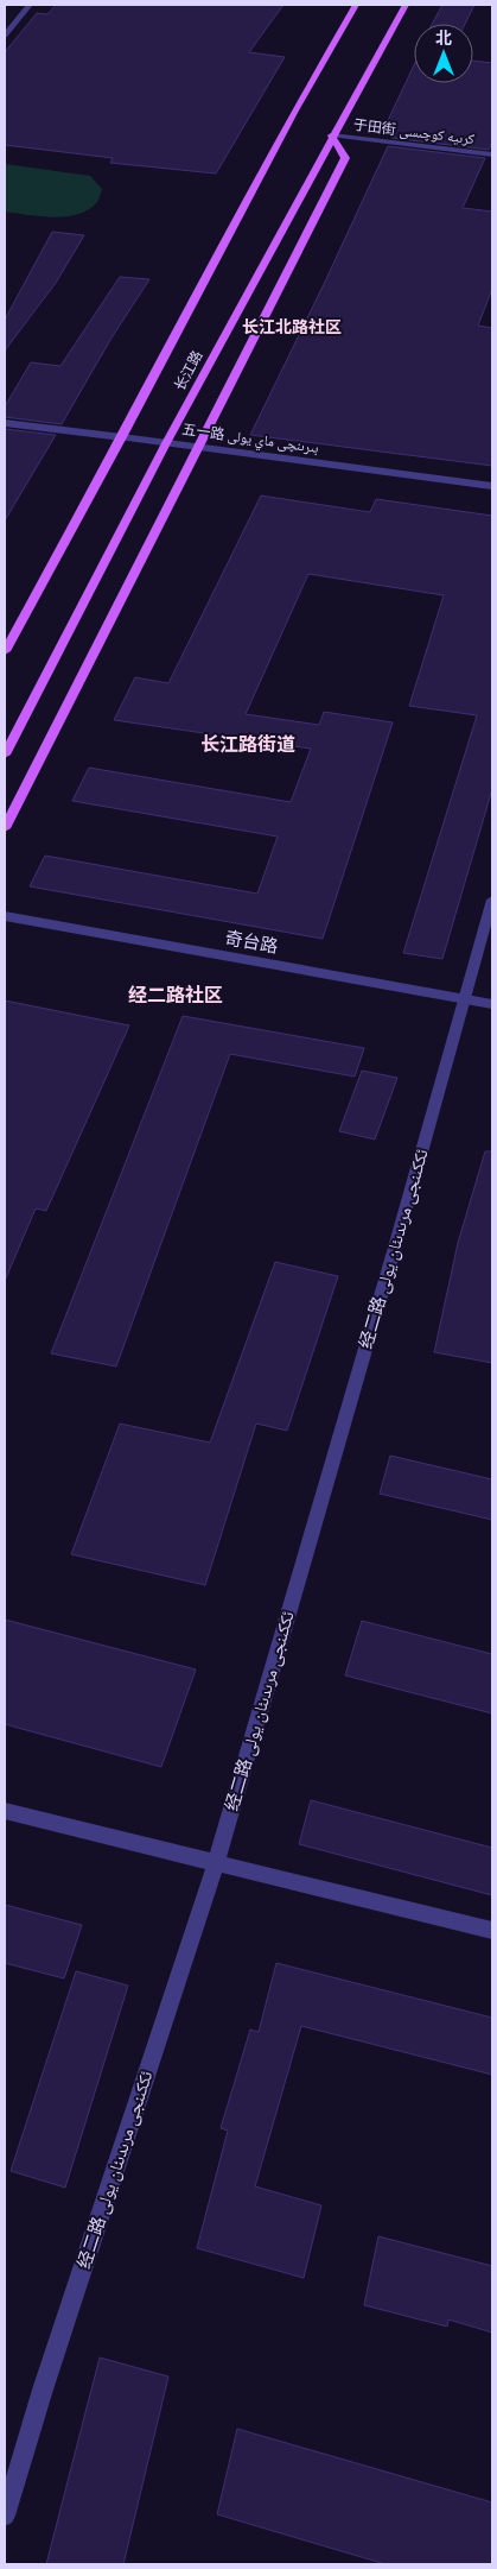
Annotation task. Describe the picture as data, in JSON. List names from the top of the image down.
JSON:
{
  "streets": {
    "main road": ["长江路"],
    "street": [
      "于田街 كرىيە كوچىسى",
      "五一路 بىرىنچى ماي يولى",
      "奇台路",
      "经二路 ئككىنجى مرىدىئان يولى"
    ]
  },
  "crossings": [
    ["于田街 كرىيە كوچىسى", "长江路"],
    ["长江路", "五一路 بىرىنچى ماي يولى"],
    ["奇台路", "经二路 ئككىنجى مرىدىئان يولى"]
  ],
  "districts": ["长江北路社区", "长江路街道", "经二路社区"],
  "north": "top"
}
